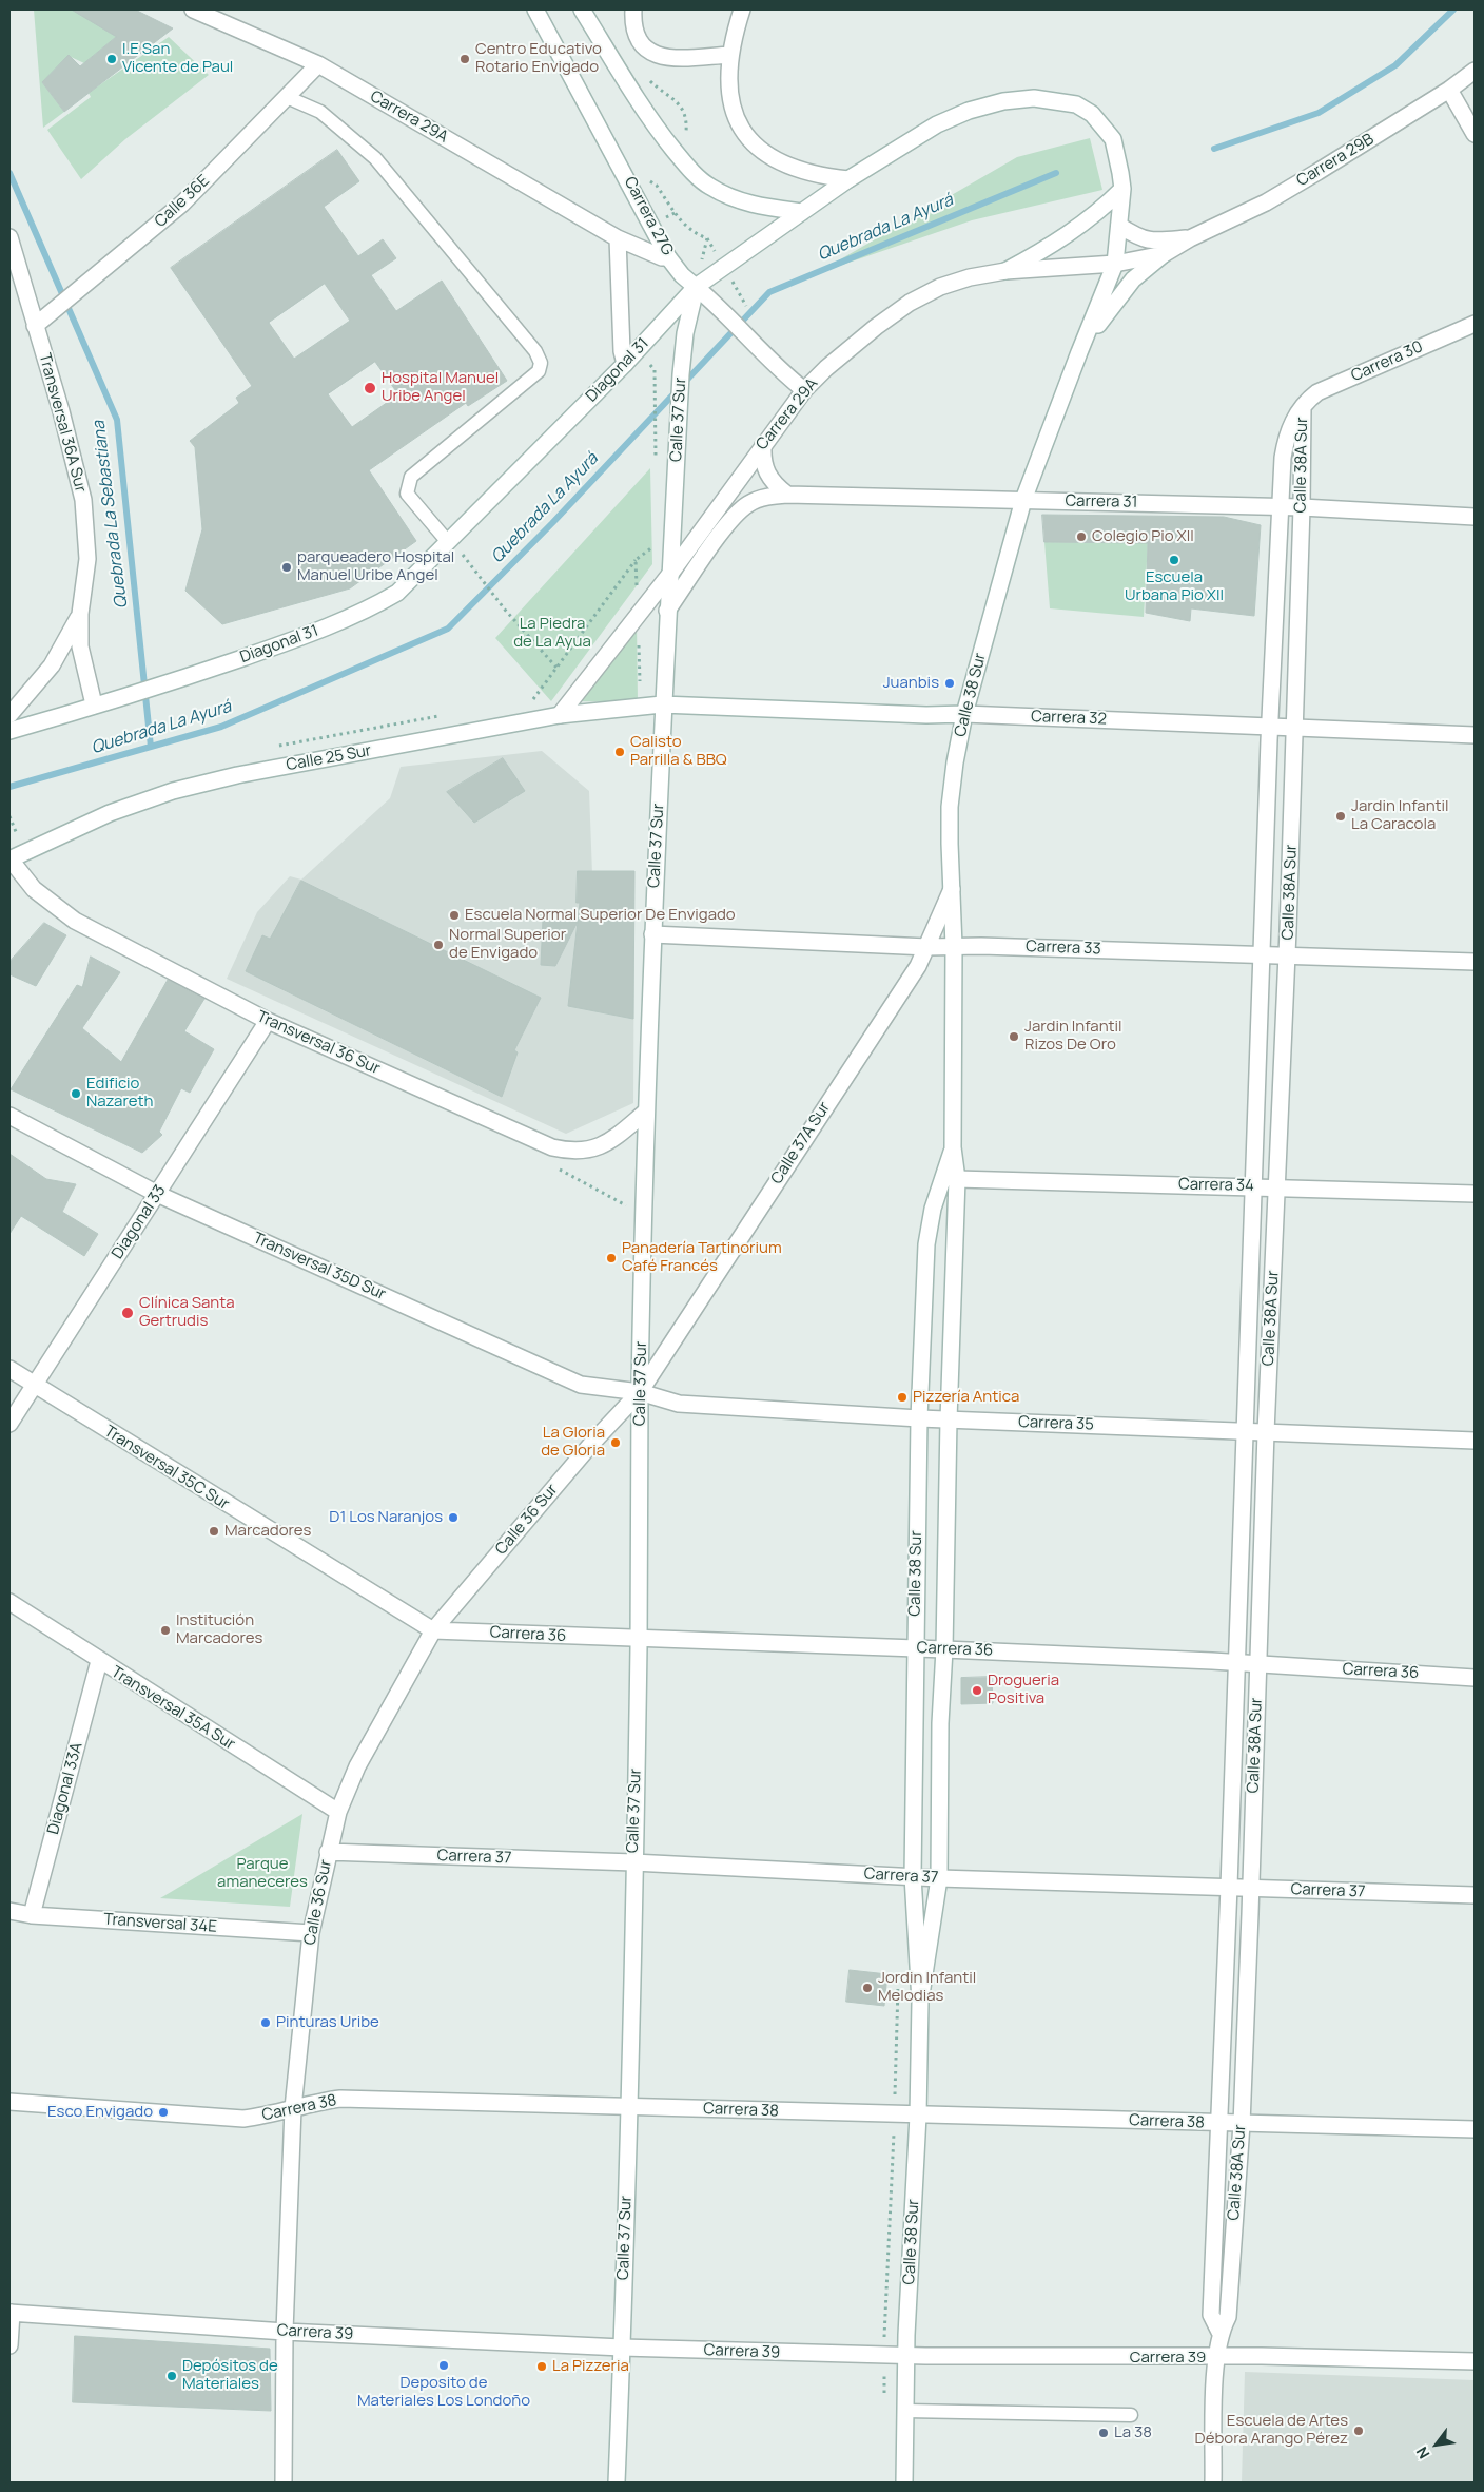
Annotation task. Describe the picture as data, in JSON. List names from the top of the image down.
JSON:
{
  "streets": {
    "street": [
      "Carrera 29A",
      "Carrera 29B",
      "Calle 36E",
      "Carrera 27G",
      "Carrera 30",
      "Diagonal 31",
      "Calle 37 Sur",
      "Transversal 36A Sur",
      "Calle 38A Sur",
      "Carrera 31",
      "Calle 38 Sur",
      "Carrera 32",
      "Calle 25 Sur",
      "Carrera 33",
      "Transversal 36 Sur",
      "Calle 37A Sur",
      "Carrera 34",
      "Diagonal 33",
      "Transversal 35D Sur",
      "Carrera 35",
      "Transversal 35C Sur",
      "Calle 36 Sur",
      "Carrera 36",
      "Transversal 35A Sur",
      "Diagonal 33A",
      "Carrera 37",
      "Transversal 34E",
      "Carrera 38",
      "Carrera 39"
    ]
  },
  "crossings": [
    ["Carrera 29A", "Carrera 29B"],
    ["Carrera 29A", "Calle 36E"],
    ["Carrera 29A", "Carrera 27G"],
    ["Carrera 29A", "Diagonal 31"],
    ["Carrera 29A", "Calle 37 Sur"],
    ["Carrera 29A", "Calle 38 Sur"],
    ["Carrera 29A", "Calle 25 Sur"],
    ["Carrera 29B", "Diagonal 31"],
    ["Carrera 29B", "Calle 38 Sur"],
    ["Calle 36E", "Transversal 36A Sur"],
    ["Carrera 27G", "Diagonal 31"],
    ["Carrera 27G", "Calle 37 Sur"],
    ["Carrera 30", "Calle 38A Sur"],
    ["Diagonal 31", "Calle 37 Sur"],
    ["Diagonal 31", "Transversal 36A Sur"],
    ["Diagonal 31", "Calle 38 Sur"],
    ["Calle 37 Sur", "Carrera 31"],
    ["Calle 37 Sur", "Carrera 32"],
    ["Calle 37 Sur", "Calle 25 Sur"],
    ["Calle 37 Sur", "Carrera 33"],
    ["Calle 37 Sur", "Transversal 36 Sur"],
    ["Calle 37 Sur", "Calle 37A Sur"],
    ["Calle 37 Sur", "Transversal 35D Sur"],
    ["Calle 37 Sur", "Carrera 35"],
    ["Calle 37 Sur", "Calle 36 Sur"],
    ["Calle 37 Sur", "Carrera 36"],
    ["Calle 37 Sur", "Carrera 37"],
    ["Calle 37 Sur", "Carrera 38"],
    ["Calle 37 Sur", "Carrera 39"],
    ["Calle 38A Sur", "Carrera 31"],
    ["Calle 38A Sur", "Carrera 32"],
    ["Calle 38A Sur", "Carrera 33"],
    ["Calle 38A Sur", "Carrera 34"],
    ["Calle 38A Sur", "Carrera 35"],
    ["Calle 38A Sur", "Carrera 36"],
    ["Calle 38A Sur", "Carrera 37"],
    ["Calle 38A Sur", "Carrera 38"],
    ["Calle 38A Sur", "Carrera 39"],
    ["Carrera 31", "Calle 38 Sur"],
    ["Calle 38 Sur", "Carrera 32"],
    ["Calle 38 Sur", "Carrera 33"],
    ["Calle 38 Sur", "Calle 37A Sur"],
    ["Calle 38 Sur", "Carrera 34"],
    ["Calle 38 Sur", "Carrera 35"],
    ["Calle 38 Sur", "Carrera 36"],
    ["Calle 38 Sur", "Carrera 37"],
    ["Calle 38 Sur", "Carrera 38"],
    ["Calle 38 Sur", "Carrera 39"],
    ["Carrera 32", "Calle 25 Sur"],
    ["Calle 25 Sur", "Transversal 36 Sur"],
    ["Carrera 33", "Calle 37A Sur"],
    ["Transversal 36 Sur", "Diagonal 33"],
    ["Calle 37A Sur", "Transversal 35D Sur"],
    ["Calle 37A Sur", "Carrera 35"],
    ["Calle 37A Sur", "Calle 36 Sur"],
    ["Diagonal 33", "Transversal 35D Sur"],
    ["Diagonal 33", "Transversal 35C Sur"],
    ["Transversal 35D Sur", "Carrera 35"],
    ["Transversal 35D Sur", "Calle 36 Sur"],
    ["Carrera 35", "Calle 36 Sur"],
    ["Transversal 35C Sur", "Calle 36 Sur"],
    ["Transversal 35C Sur", "Carrera 36"],
    ["Calle 36 Sur", "Carrera 36"],
    ["Calle 36 Sur", "Transversal 35A Sur"],
    ["Calle 36 Sur", "Carrera 37"],
    ["Calle 36 Sur", "Transversal 34E"],
    ["Calle 36 Sur", "Carrera 38"],
    ["Calle 36 Sur", "Carrera 39"],
    ["Transversal 35A Sur", "Diagonal 33A"],
    ["Diagonal 33A", "Transversal 34E"]
  ],
  "water": ["Quebrada La Ayurá", "Quebrada La Sebastiana"],
  "parks": ["La Piedra de La Ayua", "Parque amaneceres"],
  "places": [
    "I.E San Vicente de Paul",
    "Centro Educativo Rotario Envigado",
    "Hospital Manuel Uribe Angel",
    "Colegio Pio XII",
    "Escuela Urbana Pio XII",
    "parqueadero Hospital Manuel Uribe Angel",
    "Juanbis",
    "Calisto Parrilla & BBQ",
    "Jardin Infantil La Caracola",
    "Escuela Normal Superior De Envigado",
    "Normal Superior de Envigado",
    "Jardin Infantil Rizos De Oro",
    "Edificio Nazareth",
    "Panadería Tartinorium Café Francés",
    "Clínica Santa Gertrudis",
    "Pizzería Antica",
    "La Gloria de Gloria",
    "D1 Los Naranjos",
    "Marcadores",
    "Institución Marcadores",
    "Drogueria Positiva",
    "Jordin Infantil Melodias",
    "Pinturas Uribe",
    "Esco Envigado",
    "Deposito de Materiales Los Londoño",
    "La Pizzeria",
    "Depósitos de Materiales",
    "Escuela de Artes Débora Arango Pérez",
    "La 38"
  ],
  "north": "bottom left"
}
